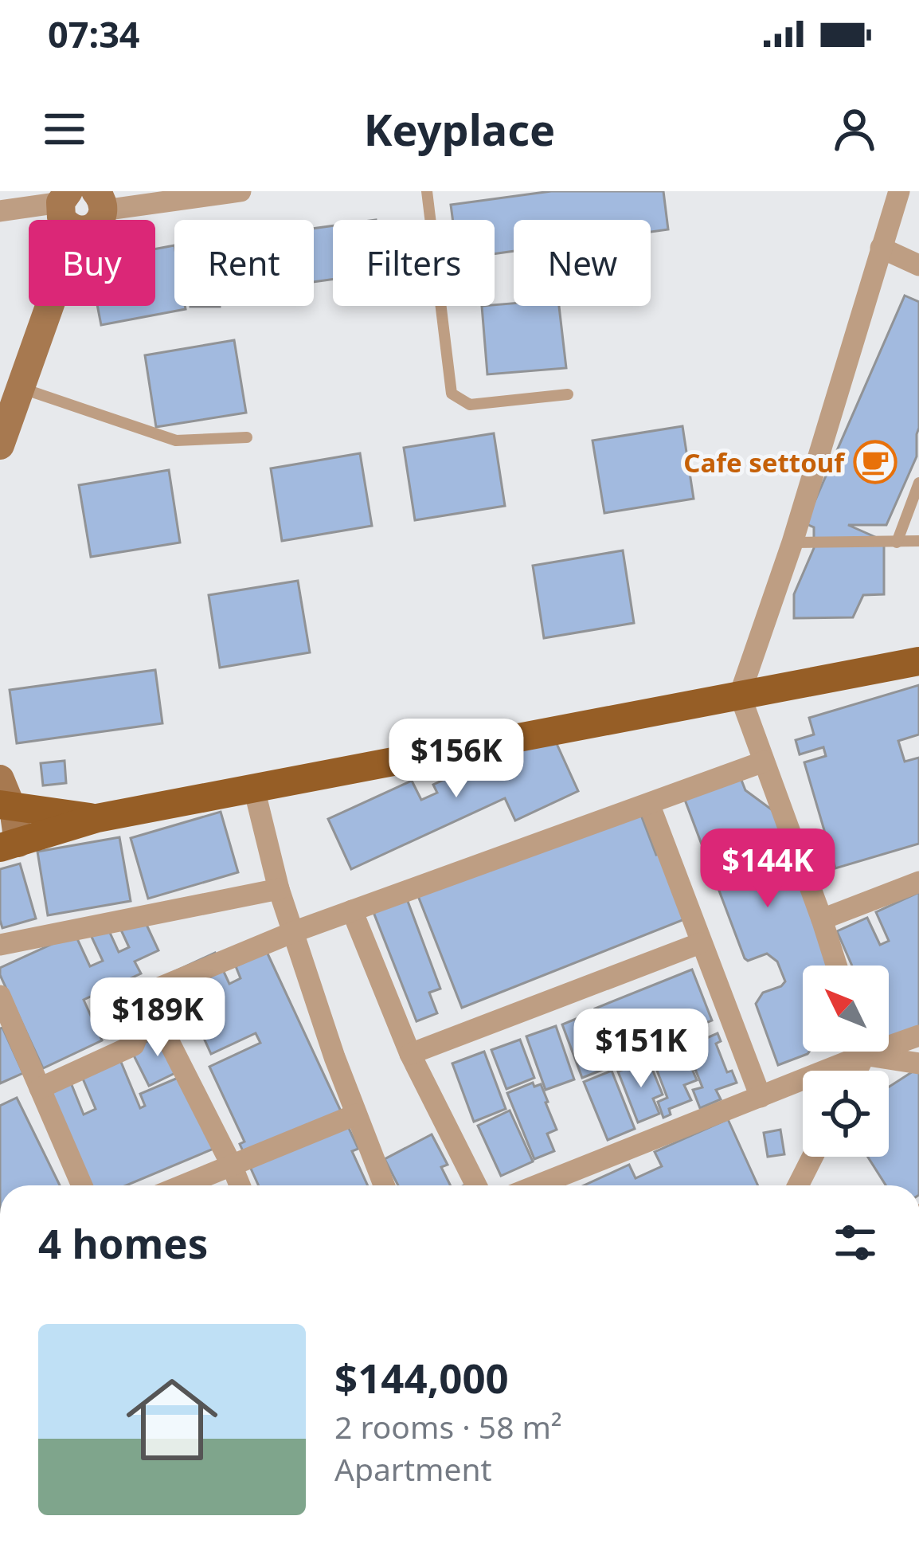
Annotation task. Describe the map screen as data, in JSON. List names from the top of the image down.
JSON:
{
  "places": {
    "cafe": ["Cafe settouf"]
  },
  "north": "top left",
  "page": {
    "status": "07:34",
    "header": "Keyplace",
    "chip": [
      "Buy",
      "Rent",
      "Filters",
      "New"
    ],
    "price": [
      "$156K",
      "$144K",
      "$189K",
      "$151K"
    ],
    "heading": "4 homes",
    "list": [
      {
        "name": "$144,000",
        "note": "2 rooms · 58 m² · Apartment"
      }
    ]
  }
}
